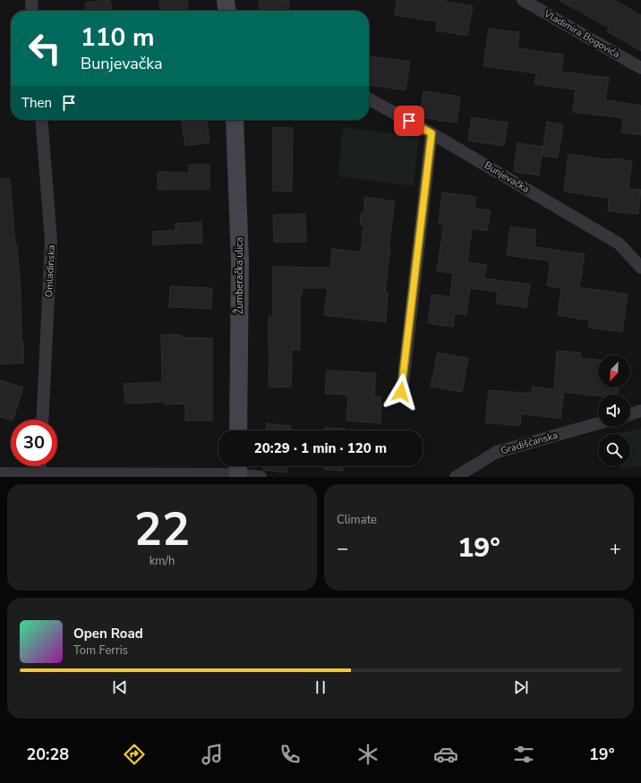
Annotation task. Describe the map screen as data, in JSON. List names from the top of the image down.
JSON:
{
  "streets": {
    "main road": ["Žumberačka ulica"],
    "street": [
      "Vladimira Bogovića",
      "Bunjevačka",
      "Omladinska",
      "Gradišćanska"
    ]
  },
  "north": "bottom left",
  "page": {
    "turn": ["110 m", "Bunjevačka"],
    "then": "Then",
    "limit": "30",
    "trip": "20:29 · 1 min · 120 m",
    "tile": [
      ["22", "km/h"],
      "Climate"
    ],
    "heat": ["−", "19°", "+"],
    "song": ["Open Road", "Tom Ferris"],
    "tabs": ["20:28", "19°"]
  }
}
